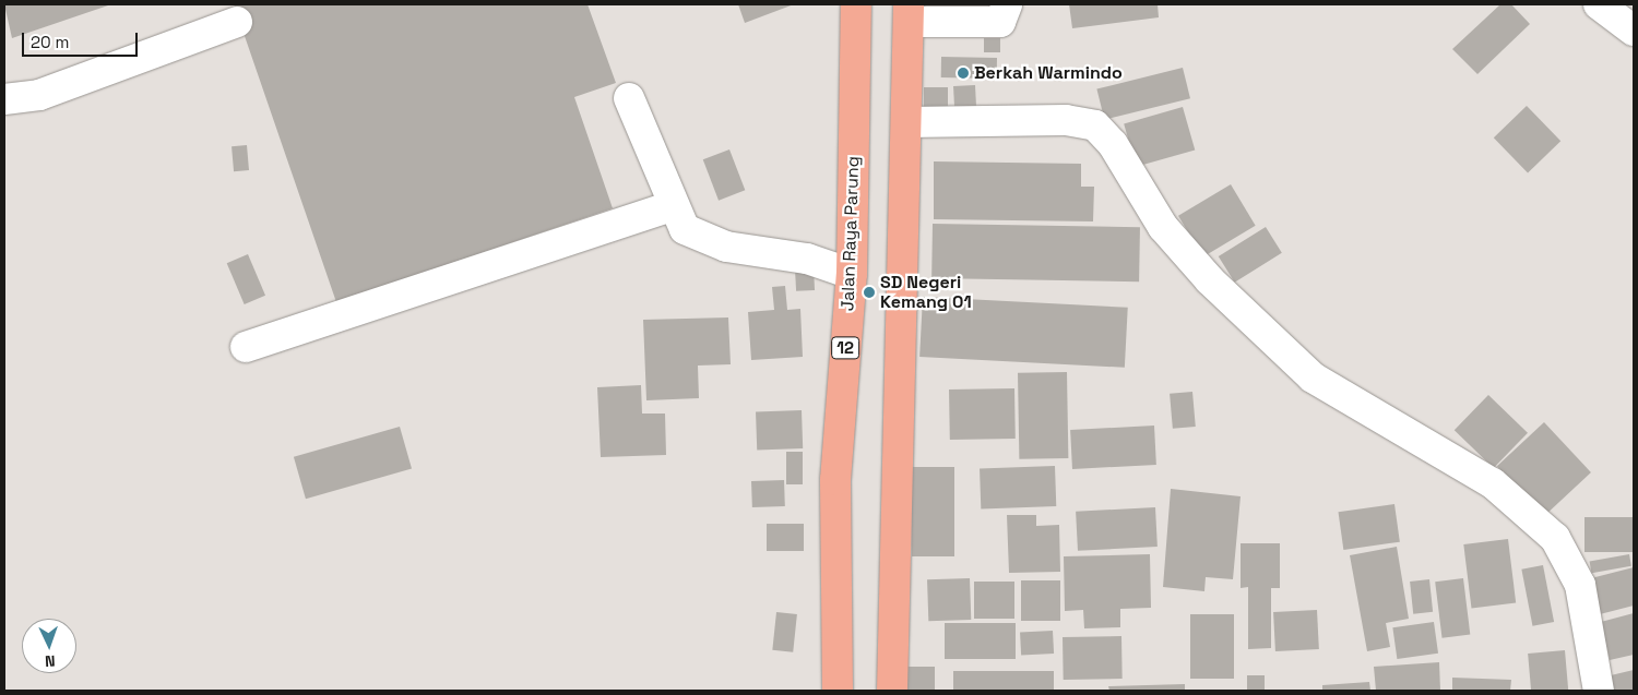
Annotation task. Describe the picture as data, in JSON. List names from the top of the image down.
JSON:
{
  "streets": {
    "highway": ["Jalan Raya Parung", "12"]
  },
  "places": ["Berkah Warmindo", "SD Negeri Kemang 01"],
  "scale_bar": "20 m",
  "north": "bottom"
}
